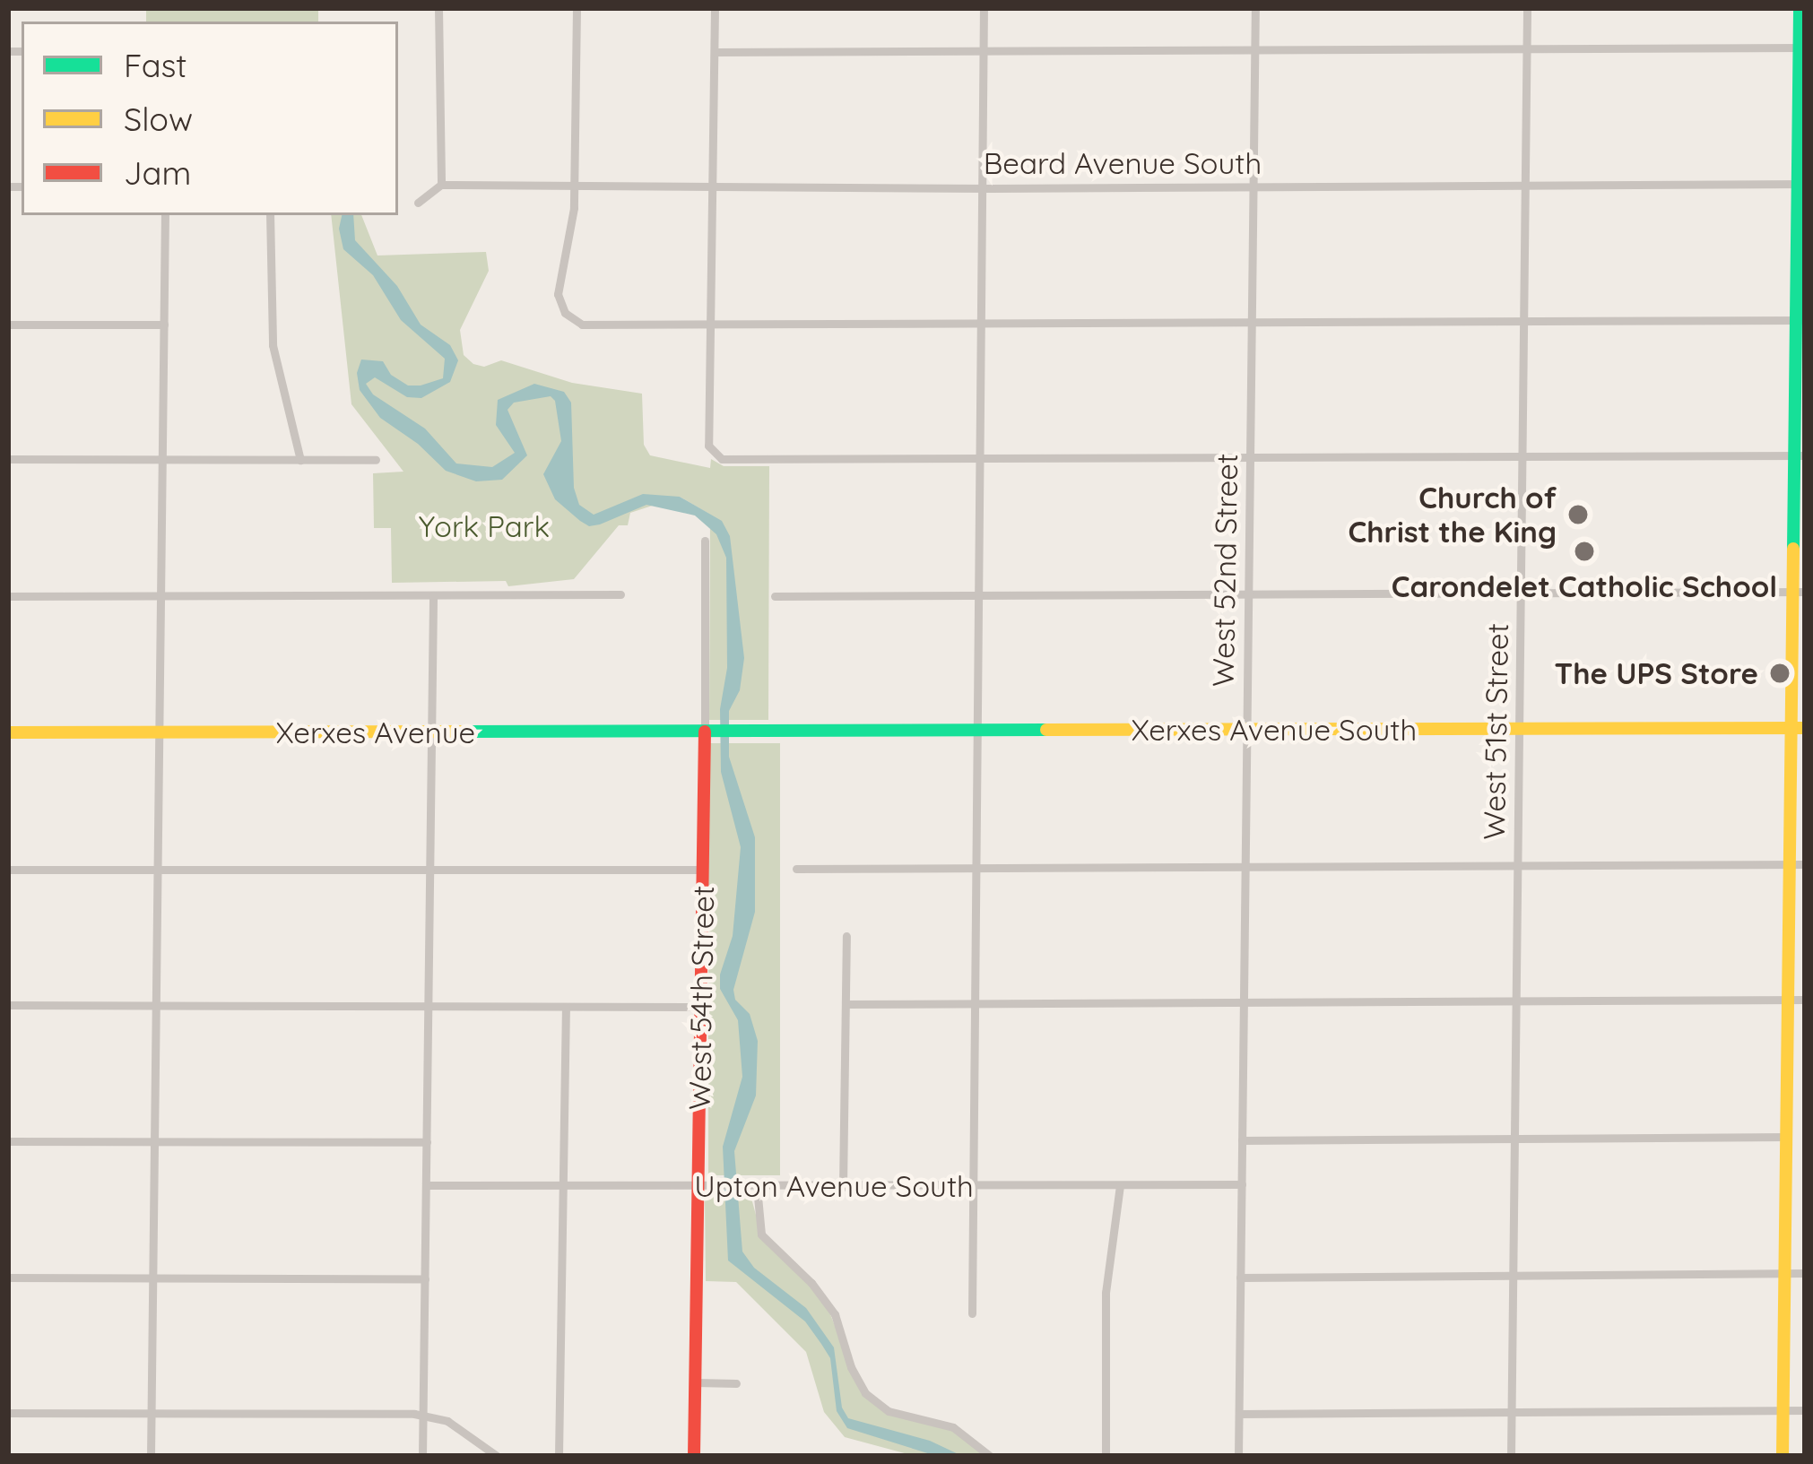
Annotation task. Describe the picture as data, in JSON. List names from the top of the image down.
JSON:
{
  "streets": {
    "street": [
      "Beard Avenue South",
      "West 52nd Street",
      "Xerxes Avenue South",
      "West 51st Street",
      "Xerxes Avenue",
      "West 54th Street",
      "Upton Avenue South"
    ]
  },
  "crossings": [
    ["Beard Avenue South", "West 52nd Street"],
    ["Beard Avenue South", "West 51st Street"],
    ["West 52nd Street", "Xerxes Avenue South"],
    ["West 52nd Street", "Upton Avenue South"],
    ["Xerxes Avenue South", "West 51st Street"],
    ["Xerxes Avenue South", "Xerxes Avenue"],
    ["Xerxes Avenue", "West 54th Street"],
    ["West 54th Street", "Upton Avenue South"]
  ],
  "parks": ["York Park"],
  "places": ["Church of Christ the King", "Carondelet Catholic School", "The UPS Store"],
  "legend": ["Fast", "Slow", "Jam"]
}
